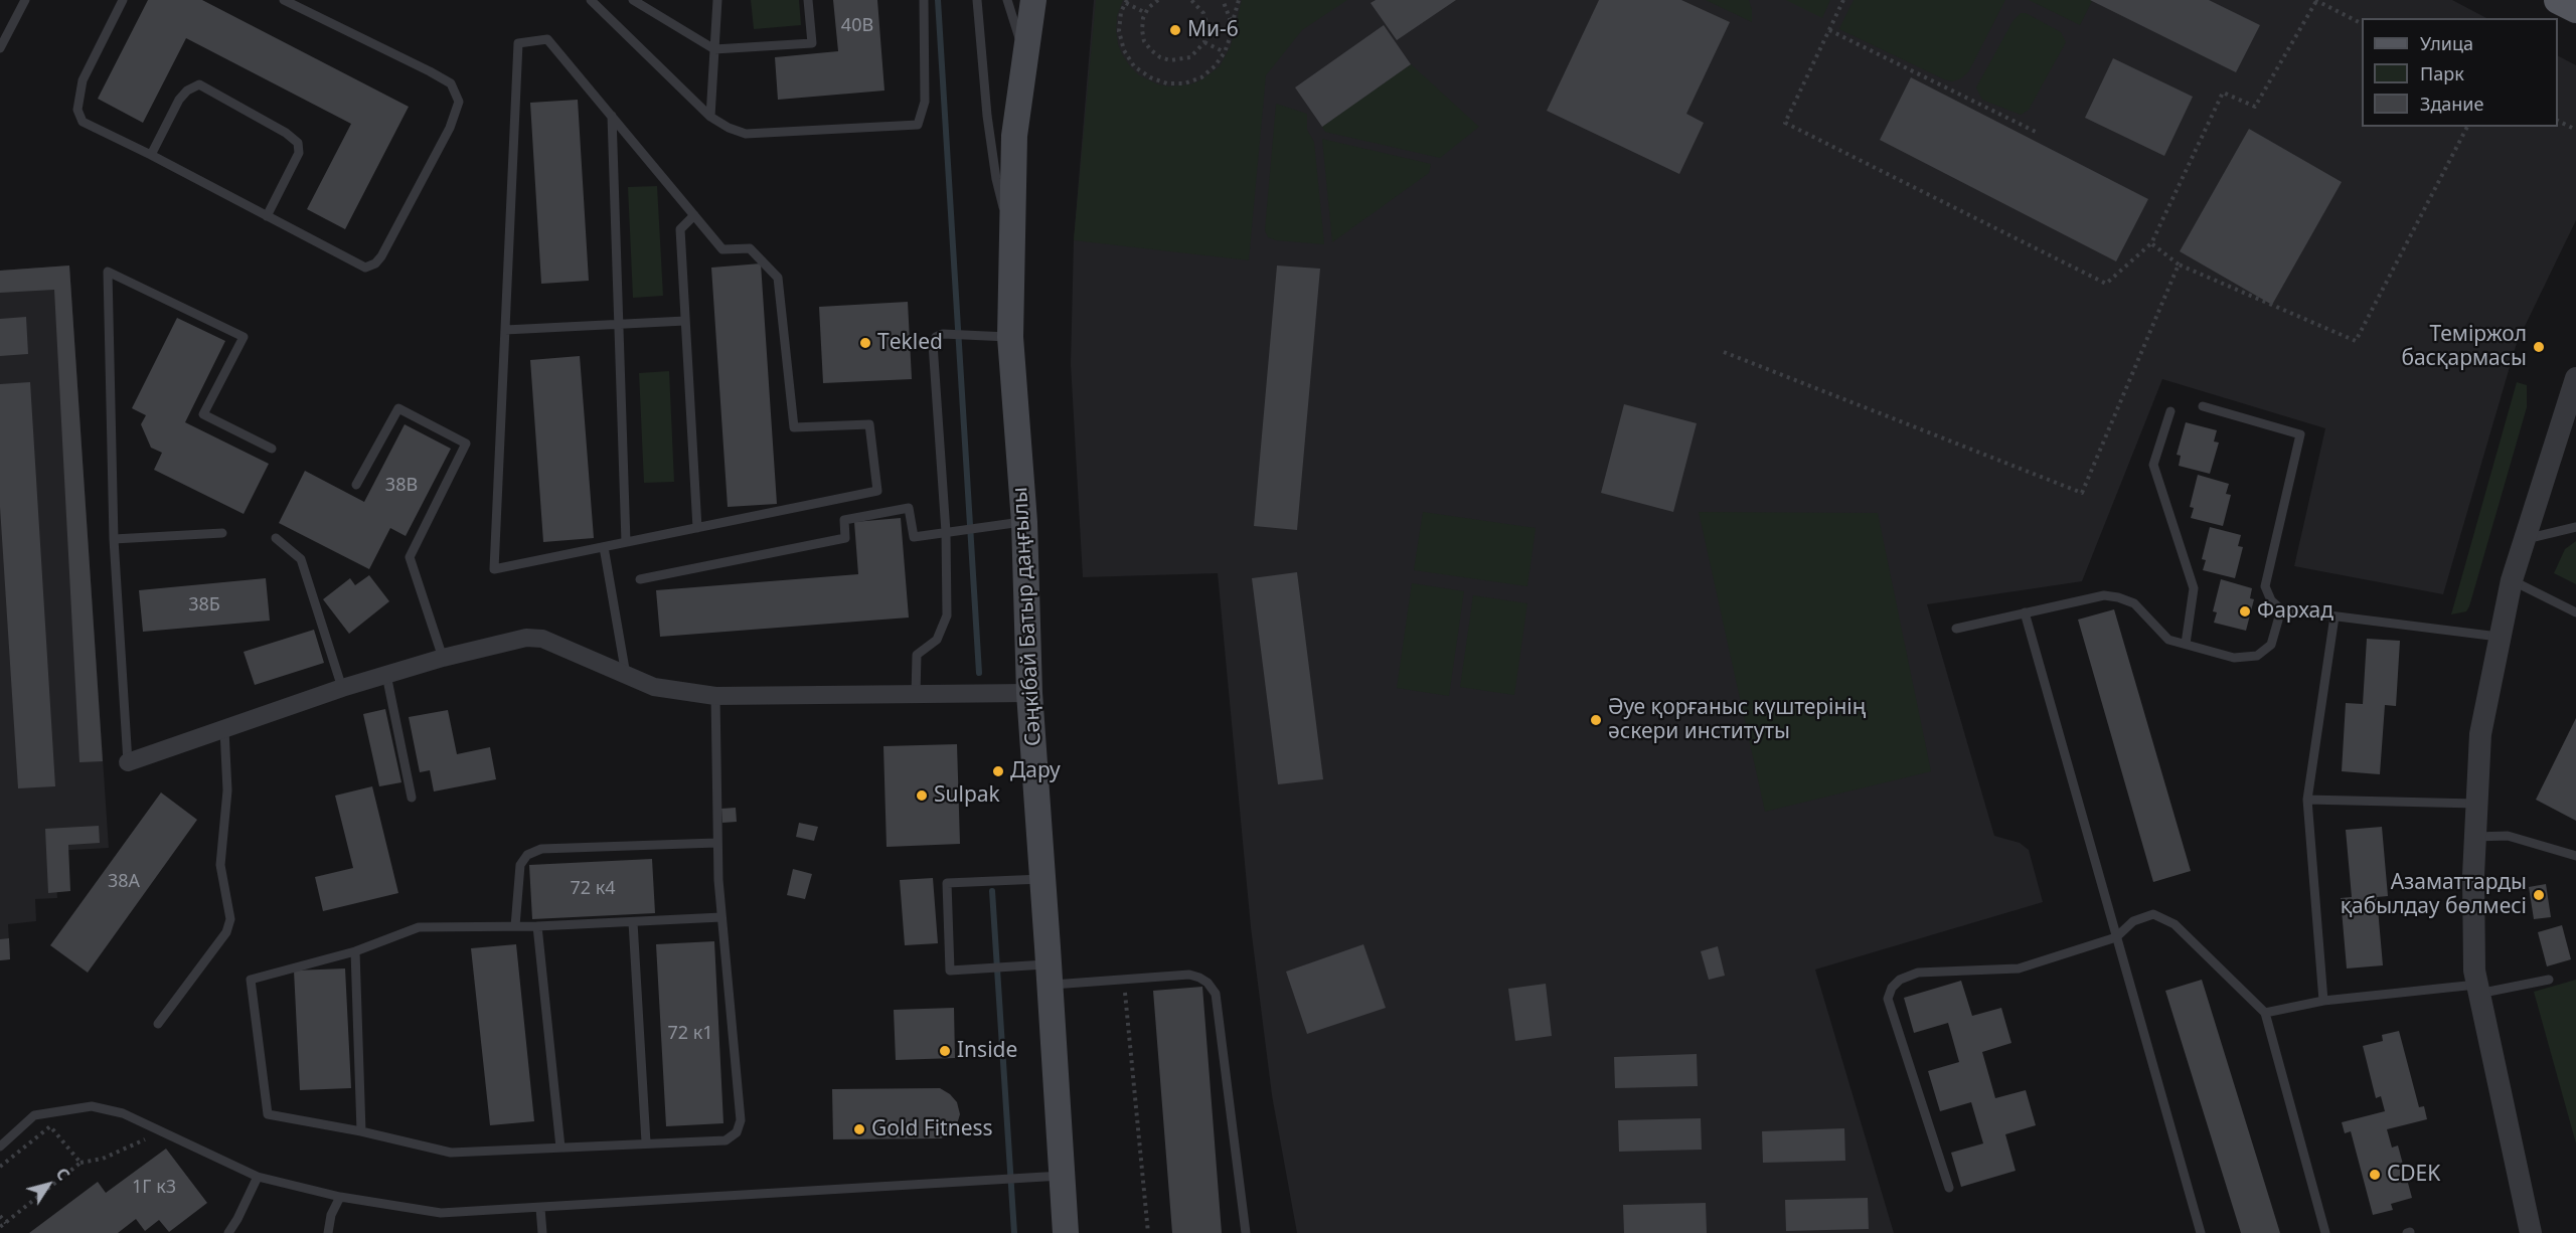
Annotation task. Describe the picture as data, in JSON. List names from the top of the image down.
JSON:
{
  "streets": {
    "main road": ["Сәңкібай Батыр даңғылы"]
  },
  "places": [
    "Ми-6",
    "Тekled",
    "Теміржол басқармасы",
    "Фархад",
    "Әуе қорғаныс күштерінің әскери институты",
    "Дару",
    "Sulpak",
    "Азаматтарды қабылдау бөлмесі",
    "Inside",
    "Gold Fitness",
    "CDEK"
  ],
  "house_numbers": [
    "40В",
    "38В",
    "38Б",
    "38А",
    "72 к4",
    "72 к1",
    "1Г к3"
  ],
  "legend": ["Улица", "Парк", "Здание"],
  "north": "top right"
}
